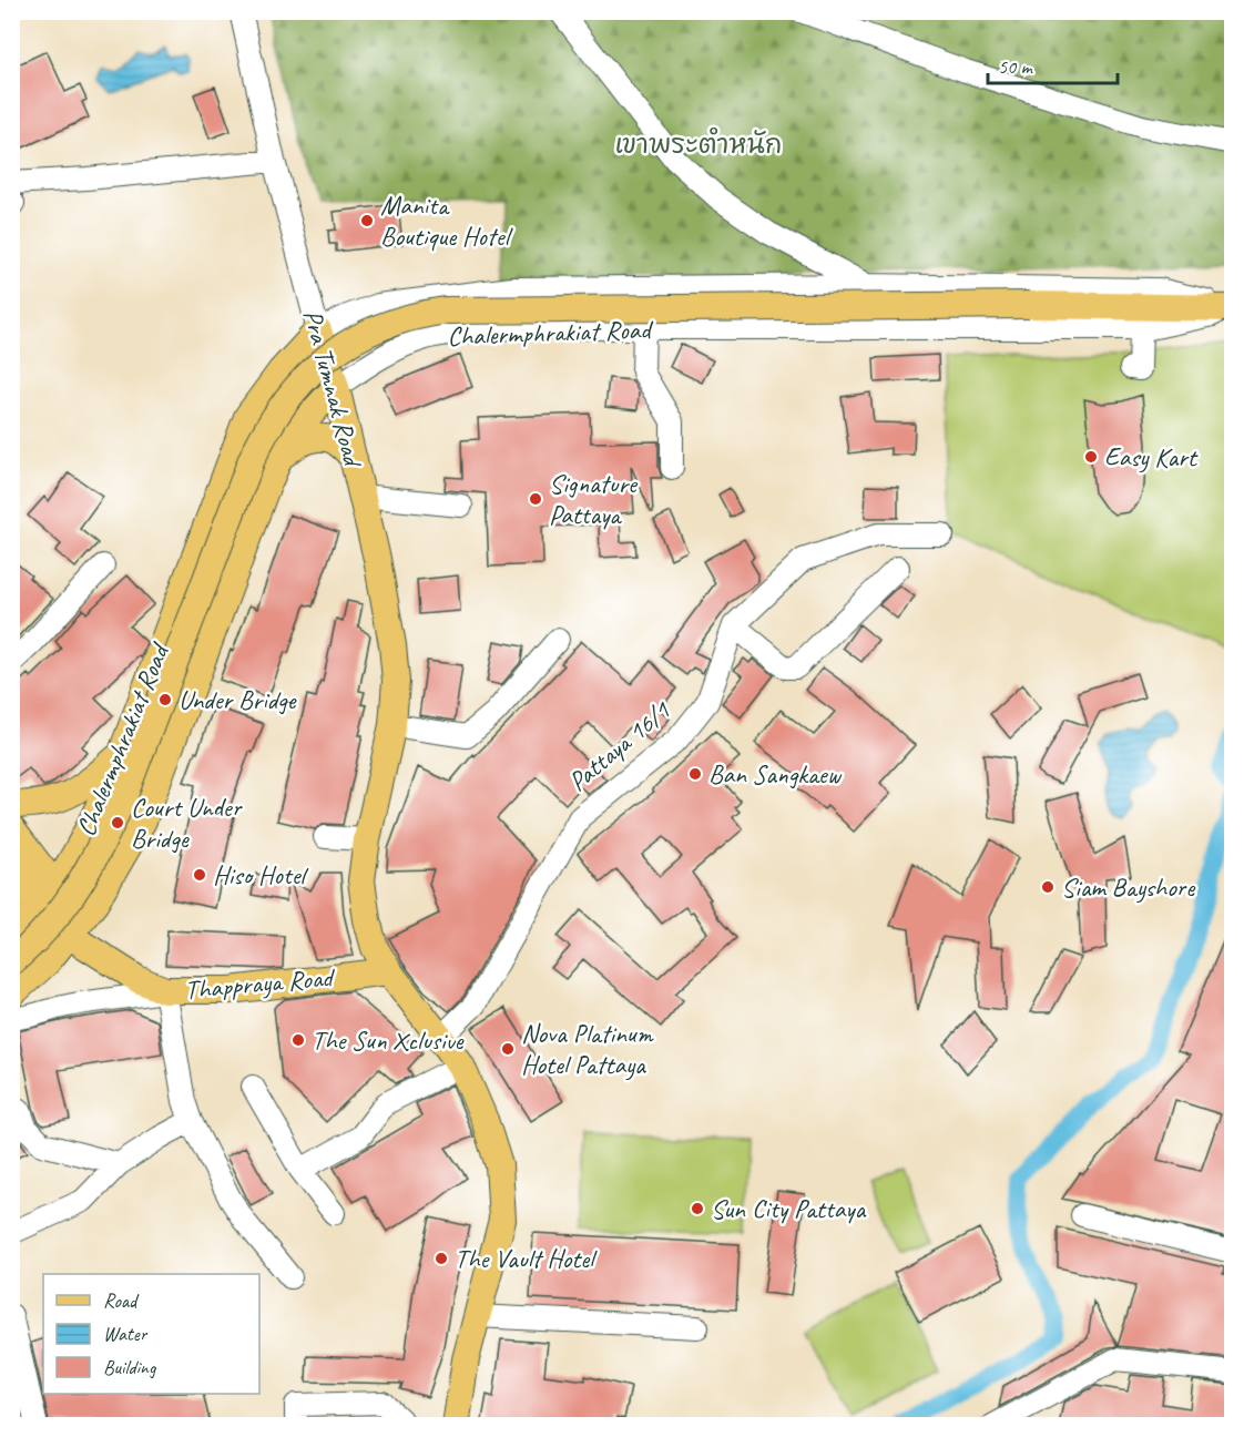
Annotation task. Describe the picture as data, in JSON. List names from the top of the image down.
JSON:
{
  "streets": {
    "main road": ["Chalermphrakiat Road", "Pra Tumnak Road", "Thappraya Road"],
    "street": ["Pattaya 16/1"]
  },
  "crossings": [
    ["Chalermphrakiat Road", "Pra Tumnak Road"],
    ["Chalermphrakiat Road", "Thappraya Road"],
    ["Pra Tumnak Road", "Pattaya 16/1"],
    ["Pra Tumnak Road", "Thappraya Road"]
  ],
  "parks": ["เขาพระตำหนัก"],
  "places": [
    "Manita Boutique Hotel",
    "Easy Kart",
    "Signature Pattaya",
    "Under Bridge",
    "Ban Sangkaew",
    "Court Under Bridge",
    "Hiso Hotel",
    "Siam Bayshore",
    "The Sun Xclusive",
    "Nova Platinum Hotel Pattaya",
    "Sun City Pattaya",
    "The Vault Hotel"
  ],
  "legend": ["Road", "Water", "Building"],
  "scale_bar": "50 m"
}
